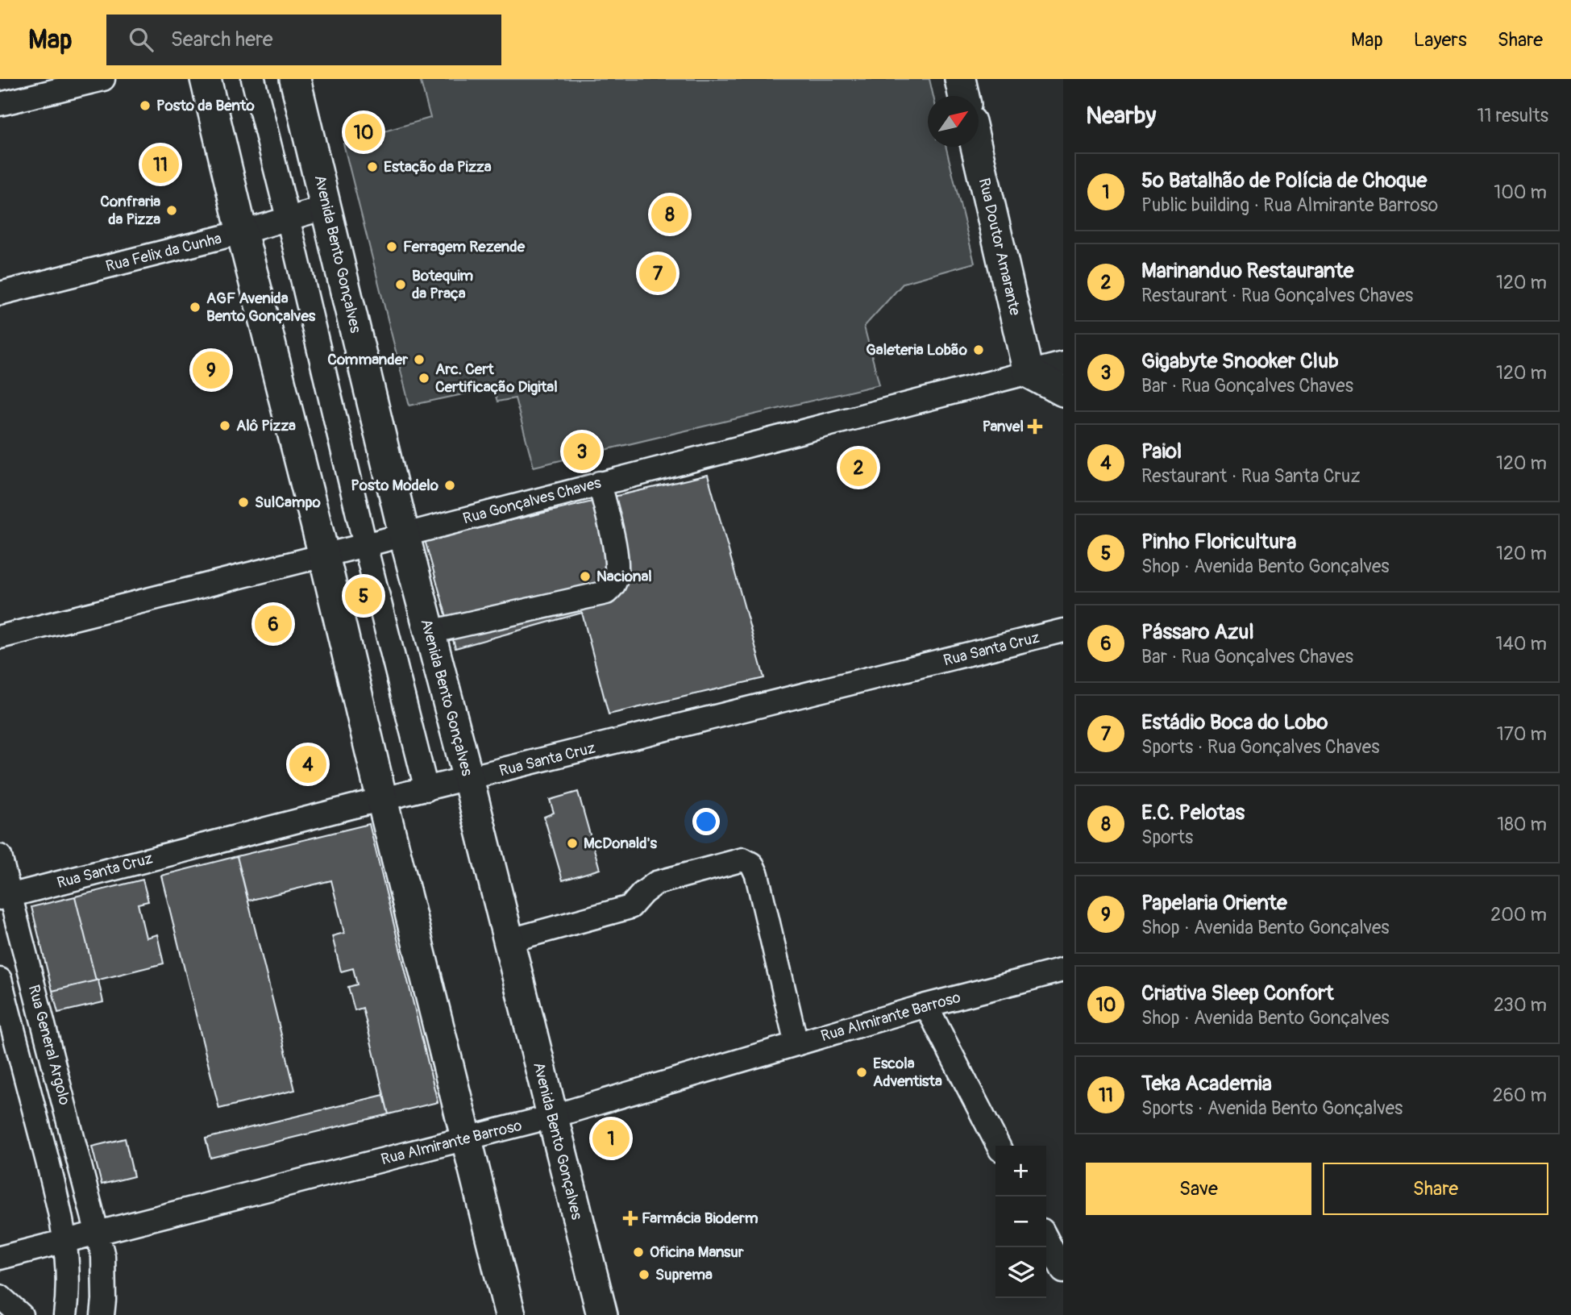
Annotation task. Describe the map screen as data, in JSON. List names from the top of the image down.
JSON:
{
  "streets": {
    "main road": ["Rua Doutor Amarante", "Avenida Bento Gonçalves"],
    "street": [
      "Rua Felix da Cunha",
      "Rua Gonçalves Chaves",
      "Rua Santa Cruz",
      "Rua Almirante Barroso",
      "Rua General Argolo"
    ]
  },
  "crossings": [
    ["Rua Doutor Amarante", "Rua Gonçalves Chaves"],
    ["Rua Felix da Cunha", "Avenida Bento Gonçalves"],
    ["Avenida Bento Gonçalves", "Rua Gonçalves Chaves"],
    ["Avenida Bento Gonçalves", "Rua Santa Cruz"],
    ["Avenida Bento Gonçalves", "Rua Almirante Barroso"],
    ["Rua Santa Cruz", "Rua General Argolo"],
    ["Rua Almirante Barroso", "Rua General Argolo"]
  ],
  "places": {
    "other": [
      "Posto da Bento",
      "Estação da Pizza",
      "Confraria da Pizza",
      "Ferragem Rezende",
      "Botequim da Praça",
      "AGF Avenida Bento Gonçalves",
      "Galeteria Lobão",
      "Commander",
      "Arc. Cert Certificação Digital",
      "Alô Pizza",
      "Posto Modelo",
      "SulCampo",
      "Nacional",
      "McDonald's",
      "Escola Adventista",
      "Oficina Mansur",
      "Suprema"
    ],
    "health": ["Panvel", "Farmácia Bioderm"]
  },
  "north": "top right",
  "page": {
    "header": "Map",
    "search": "Search here",
    "nav": ["Map", "Layers", "Share"],
    "heading": ["Nearby", "11 results"],
    "pins": [
      "10",
      "11",
      "8",
      "7",
      "9",
      "3",
      "2",
      "5",
      "6",
      "4",
      "1"
    ],
    "list": [
      {
        "mark": "1",
        "name": "5º Batalhão de Polícia de Choque",
        "note": "Public building · Rua Almirante Barroso",
        "value": "100 m"
      },
      {
        "mark": "2",
        "name": "Marinanduo Restaurante",
        "note": "Restaurant · Rua Gonçalves Chaves",
        "value": "120 m"
      },
      {
        "mark": "3",
        "name": "Gigabyte Snooker Club",
        "note": "Bar · Rua Gonçalves Chaves",
        "value": "120 m"
      },
      {
        "mark": "4",
        "name": "Paiol",
        "note": "Restaurant · Rua Santa Cruz",
        "value": "120 m"
      },
      {
        "mark": "5",
        "name": "Pinho Floricultura",
        "note": "Shop · Avenida Bento Gonçalves",
        "value": "120 m"
      },
      {
        "mark": "6",
        "name": "Pássaro Azul",
        "note": "Bar · Rua Gonçalves Chaves",
        "value": "140 m"
      },
      {
        "mark": "7",
        "name": "Estádio Boca do Lobo",
        "note": "Sports · Rua Gonçalves Chaves",
        "value": "170 m"
      },
      {
        "mark": "8",
        "name": "E.C. Pelotas",
        "note": "Sports",
        "value": "180 m"
      },
      {
        "mark": "9",
        "name": "Papelaria Oriente",
        "note": "Shop · Avenida Bento Gonçalves",
        "value": "200 m"
      },
      {
        "mark": "10",
        "name": "Criativa Sleep Confort",
        "note": "Shop · Avenida Bento Gonçalves",
        "value": "230 m"
      },
      {
        "mark": "11",
        "name": "Teka Academia",
        "note": "Sports · Avenida Bento Gonçalves",
        "value": "260 m"
      }
    ],
    "map_buttons": ["+", "−"],
    "buttons": ["Save", "Share"]
  }
}
